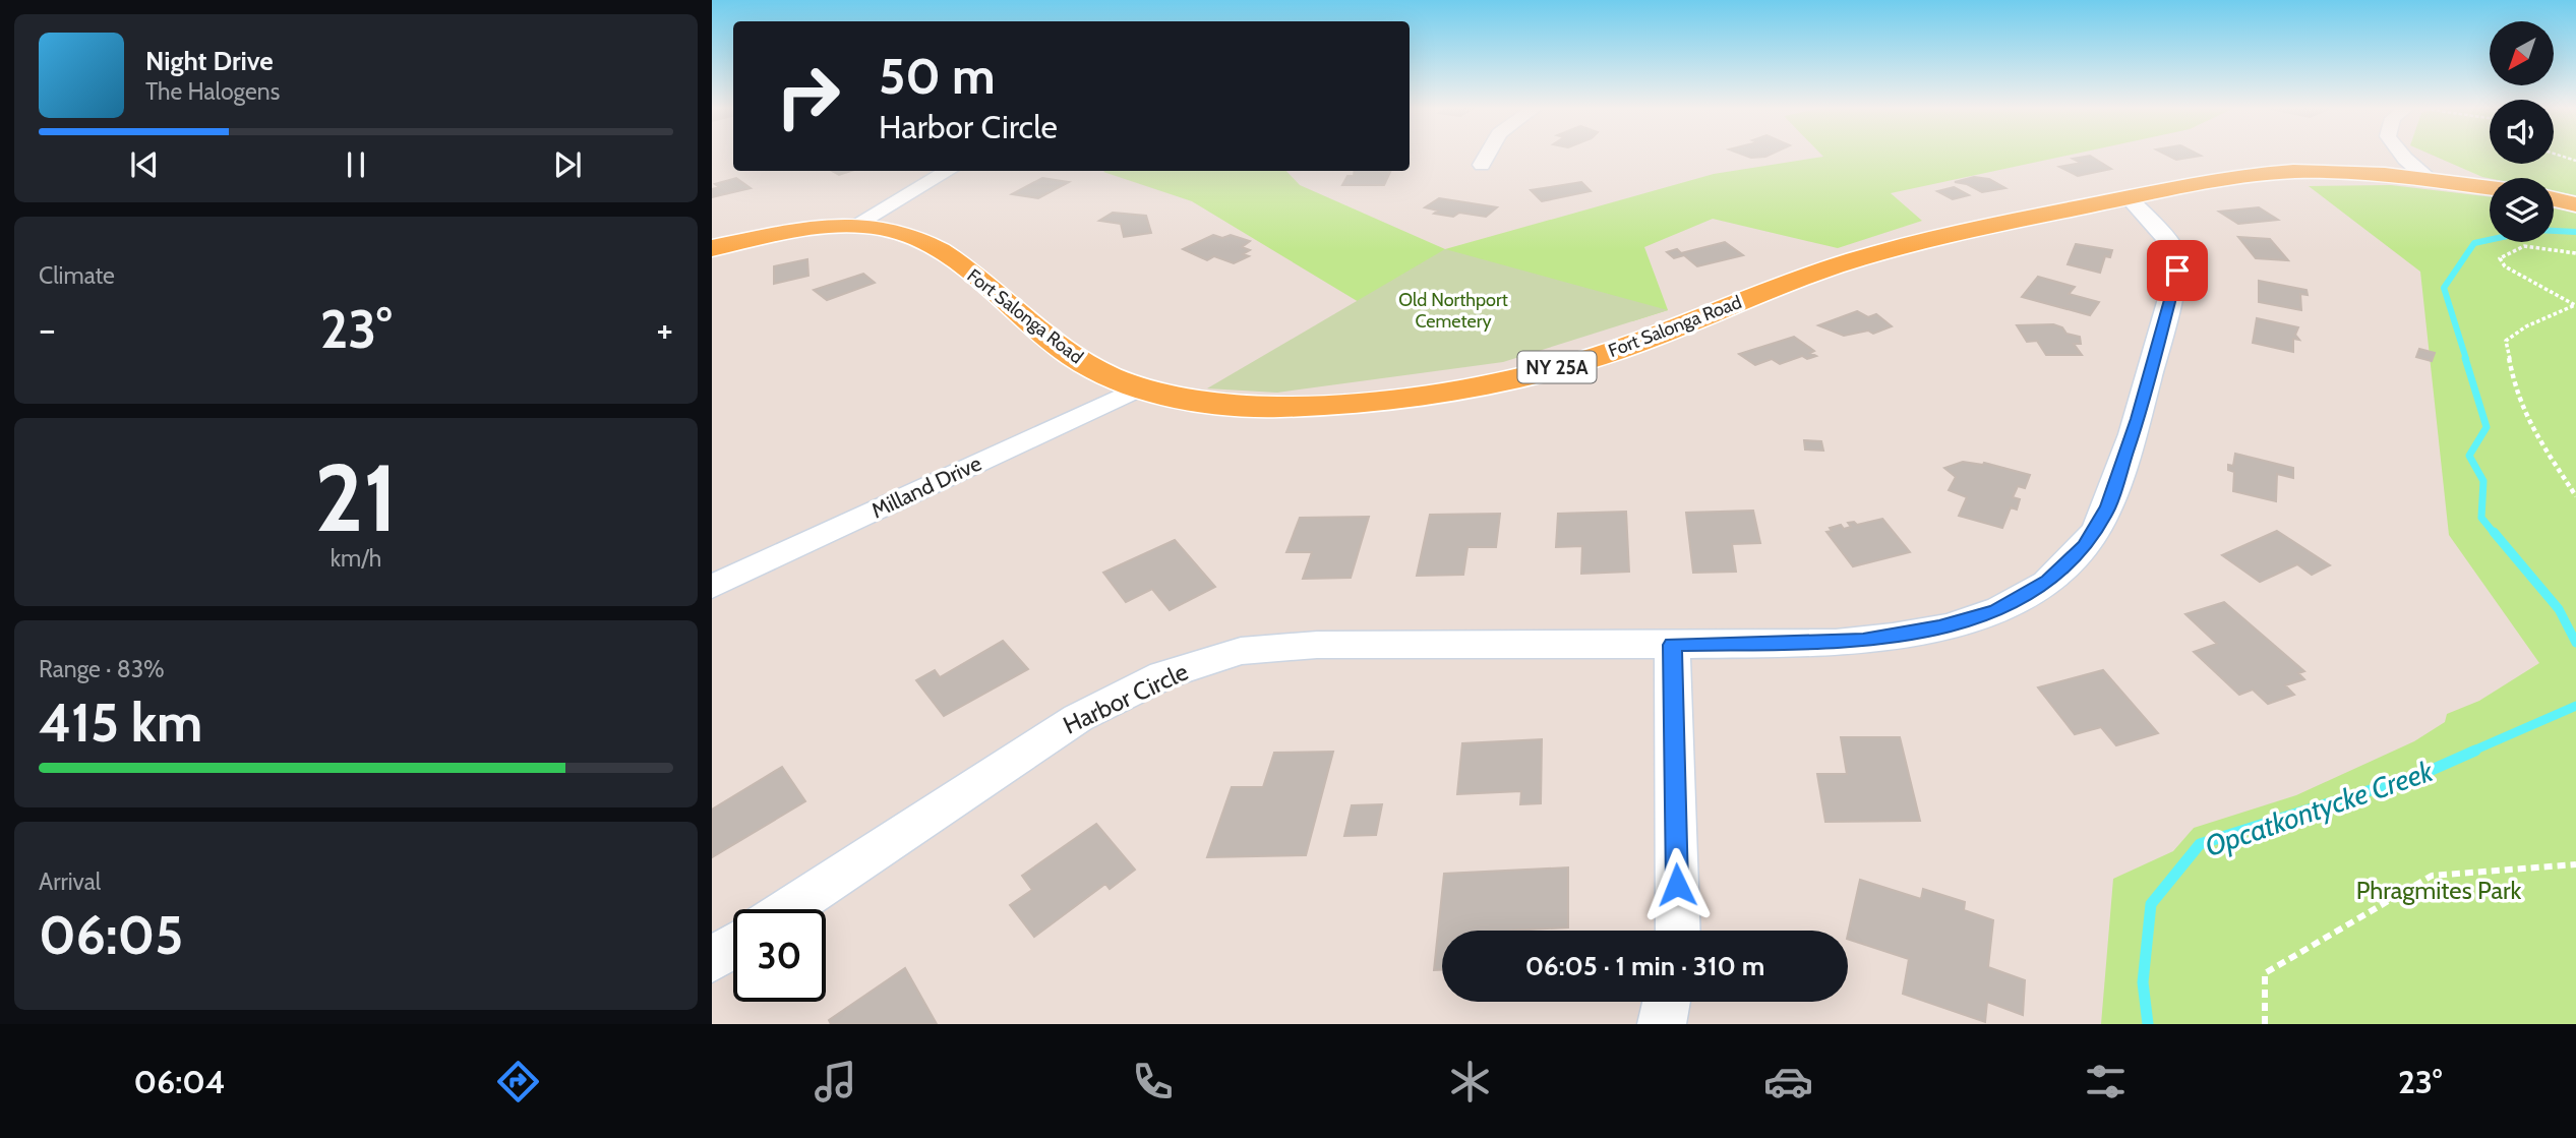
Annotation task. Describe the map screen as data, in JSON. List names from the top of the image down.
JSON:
{
  "streets": {
    "main road": ["Fort Salonga Road", "NY 25A"],
    "street": ["Milland Drive", "Harbor Circle"]
  },
  "crossings": [
    ["Fort Salonga Road", "Milland Drive"],
    ["Fort Salonga Road", "Harbor Circle"]
  ],
  "water": ["Opcatkontycke Creek"],
  "parks": ["Old Northport Cemetery", "Phragmites Park"],
  "north": "bottom left",
  "page": {
    "turn": ["50 m", "Harbor Circle"],
    "song": ["Night Drive", "The Halogens"],
    "tile": [
      "Climate",
      ["21", "km/h"],
      ["Range · 83%", "415 km"],
      ["Arrival", "06:05"]
    ],
    "heat": ["−", "23°", "+"],
    "limit": "30",
    "trip": "06:05 · 1 min · 310 m",
    "tabs": ["06:04", "23°"]
  }
}
